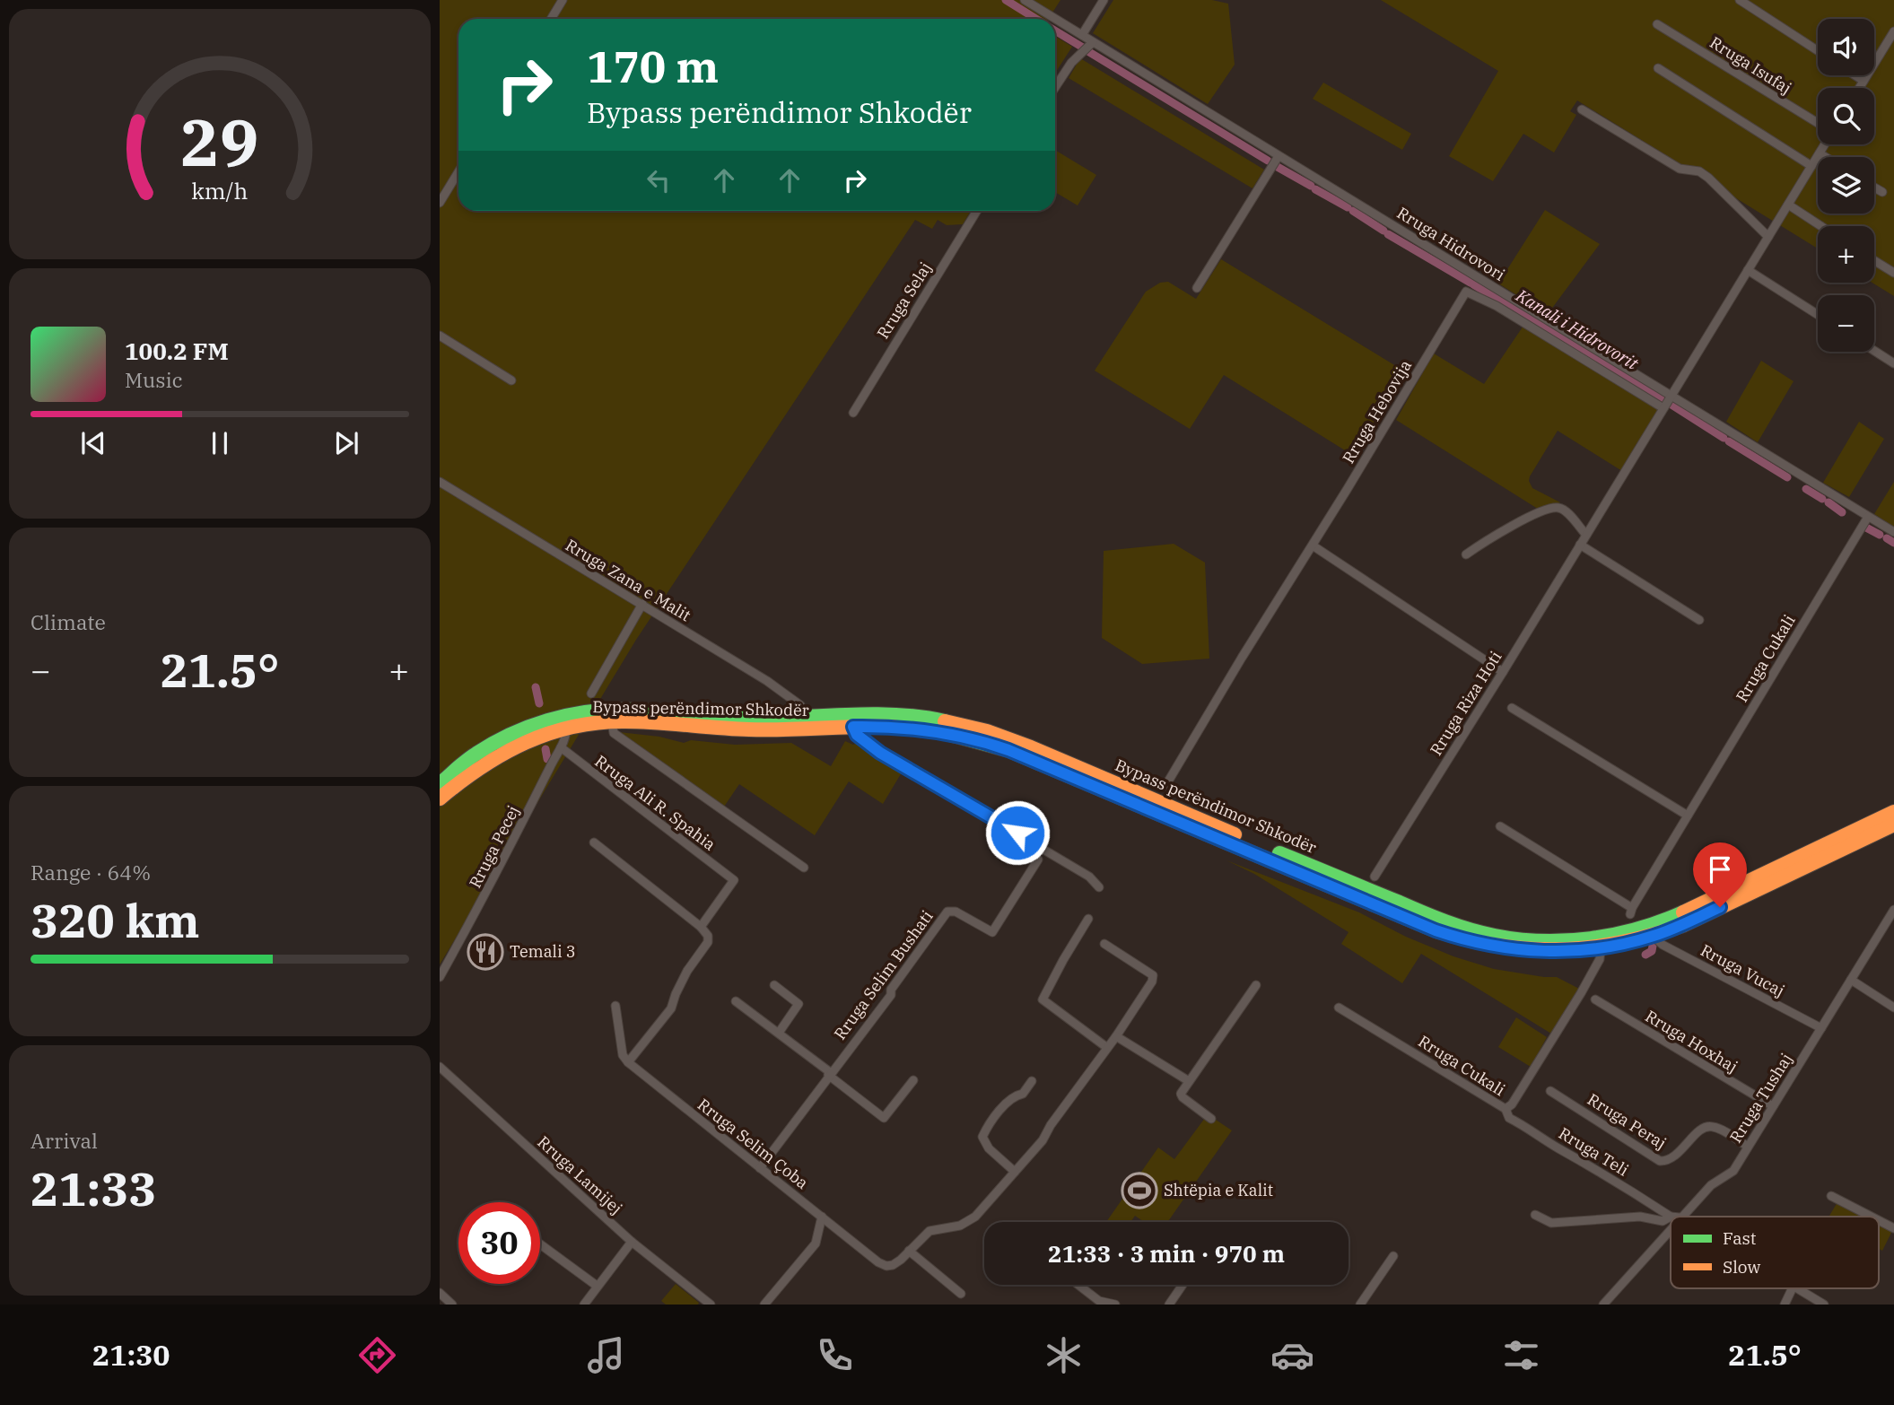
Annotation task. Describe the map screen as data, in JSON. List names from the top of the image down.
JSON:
{
  "streets": {
    "highway": ["Bypass perëndimor Shkodër"],
    "street": [
      "Rruga Isufaj",
      "Rruga Hidrovori",
      "Rruga Selaj",
      "Rruga Hebovija",
      "Rruga Zana e Malit",
      "Rruga Cukali",
      "Rruga Riza Hoti",
      "Rruga Ali R. Spahia",
      "Rruga Pecej",
      "Rruga Vucaj",
      "Rruga Selim Bushati",
      "Rruga Hoxhaj",
      "Rruga Tushaj",
      "Rruga Peraj",
      "Rruga Selim Çoba",
      "Rruga Teli",
      "Rruga Lamijej"
    ]
  },
  "crossings": [
    ["Rruga Isufaj", "Rruga Hidrovori"],
    ["Rruga Isufaj", "Rruga Riza Hoti"],
    ["Rruga Hidrovori", "Rruga Cukali"],
    ["Rruga Hidrovori", "Rruga Riza Hoti"],
    ["Rruga Hebovija", "Rruga Riza Hoti"],
    ["Rruga Cukali", "Bypass perëndimor Shkodër"],
    ["Rruga Cukali", "Rruga Teli"],
    ["Bypass perëndimor Shkodër", "Rruga Pecej"],
    ["Bypass perëndimor Shkodër", "Rruga Vucaj"],
    ["Rruga Ali R. Spahia", "Rruga Pecej"],
    ["Rruga Vucaj", "Rruga Tushaj"],
    ["Rruga Selim Bushati", "Rruga Selim Çoba"],
    ["Rruga Hoxhaj", "Rruga Tushaj"],
    ["Rruga Tushaj", "Rruga Peraj"]
  ],
  "water": ["Kanali i Hidrovorit"],
  "places": {
    "restaurant": ["Temali 3"],
    "sports": ["Shtëpia e Kalit"]
  },
  "legend": ["Fast", "Slow"],
  "page": {
    "map_buttons": ["+", "−"],
    "turn": ["170 m", "Bypass perëndimor Shkodër"],
    "song": ["100.2 FM", "Music"],
    "tile": [
      "Climate",
      ["Range · 64%", "320 km"],
      ["Arrival", "21:33"]
    ],
    "heat": ["−", "21.5°", "+"],
    "limit": "30",
    "trip": "21:33 · 3 min · 970 m",
    "tabs": ["21:30", "21.5°"],
    "gauge": ["29", "km/h"]
  }
}
